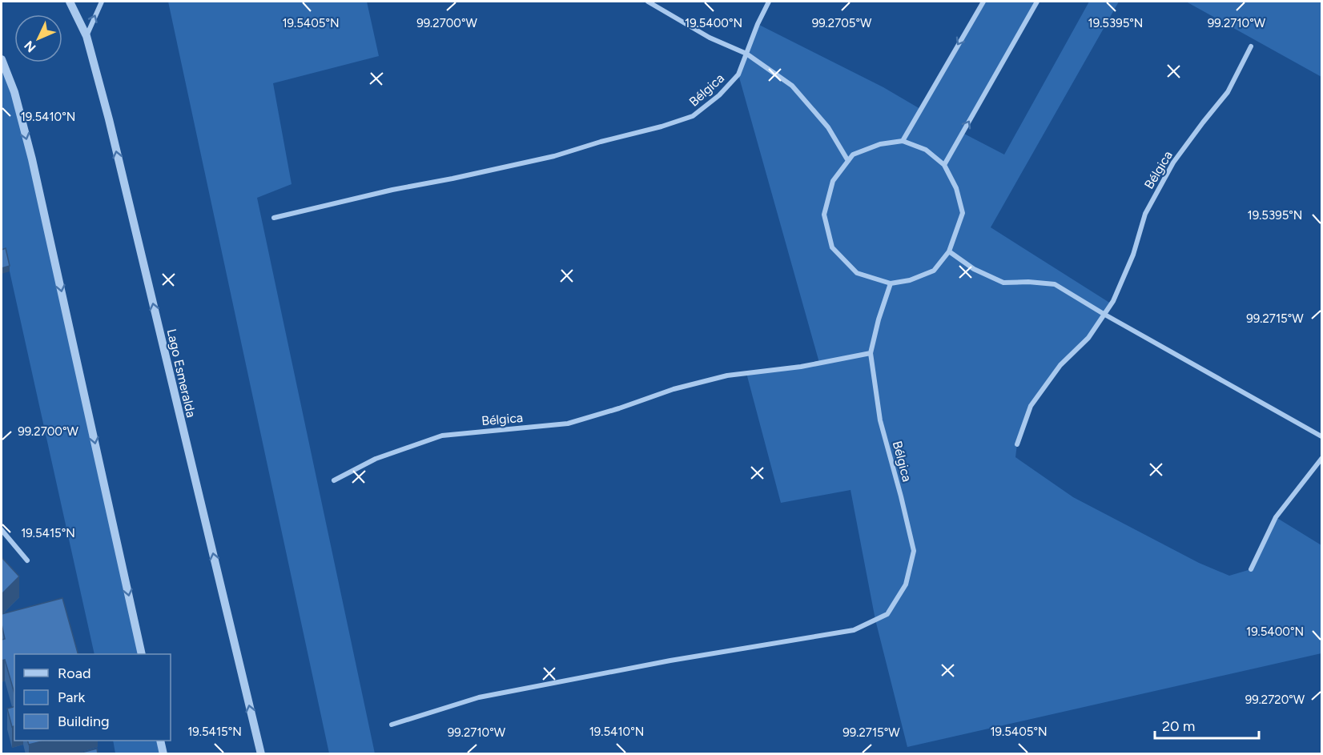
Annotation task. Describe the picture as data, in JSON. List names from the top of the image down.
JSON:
{
  "streets": {
    "street": ["Bélgica", "Lago Esmeralda"]
  },
  "one_way": ["Lago Esmeralda"],
  "legend": ["Road", "Park", "Building"],
  "scale_bar": "20 m",
  "north": "bottom left",
  "coordinates": [
    "99.2700°W",
    "99.2705°W",
    "99.2710°W",
    "19.5405°N",
    "19.5400°N",
    "19.5395°N",
    "19.5410°N",
    "99.2715°W",
    "19.5415°N",
    "99.2720°W"
  ]
}
